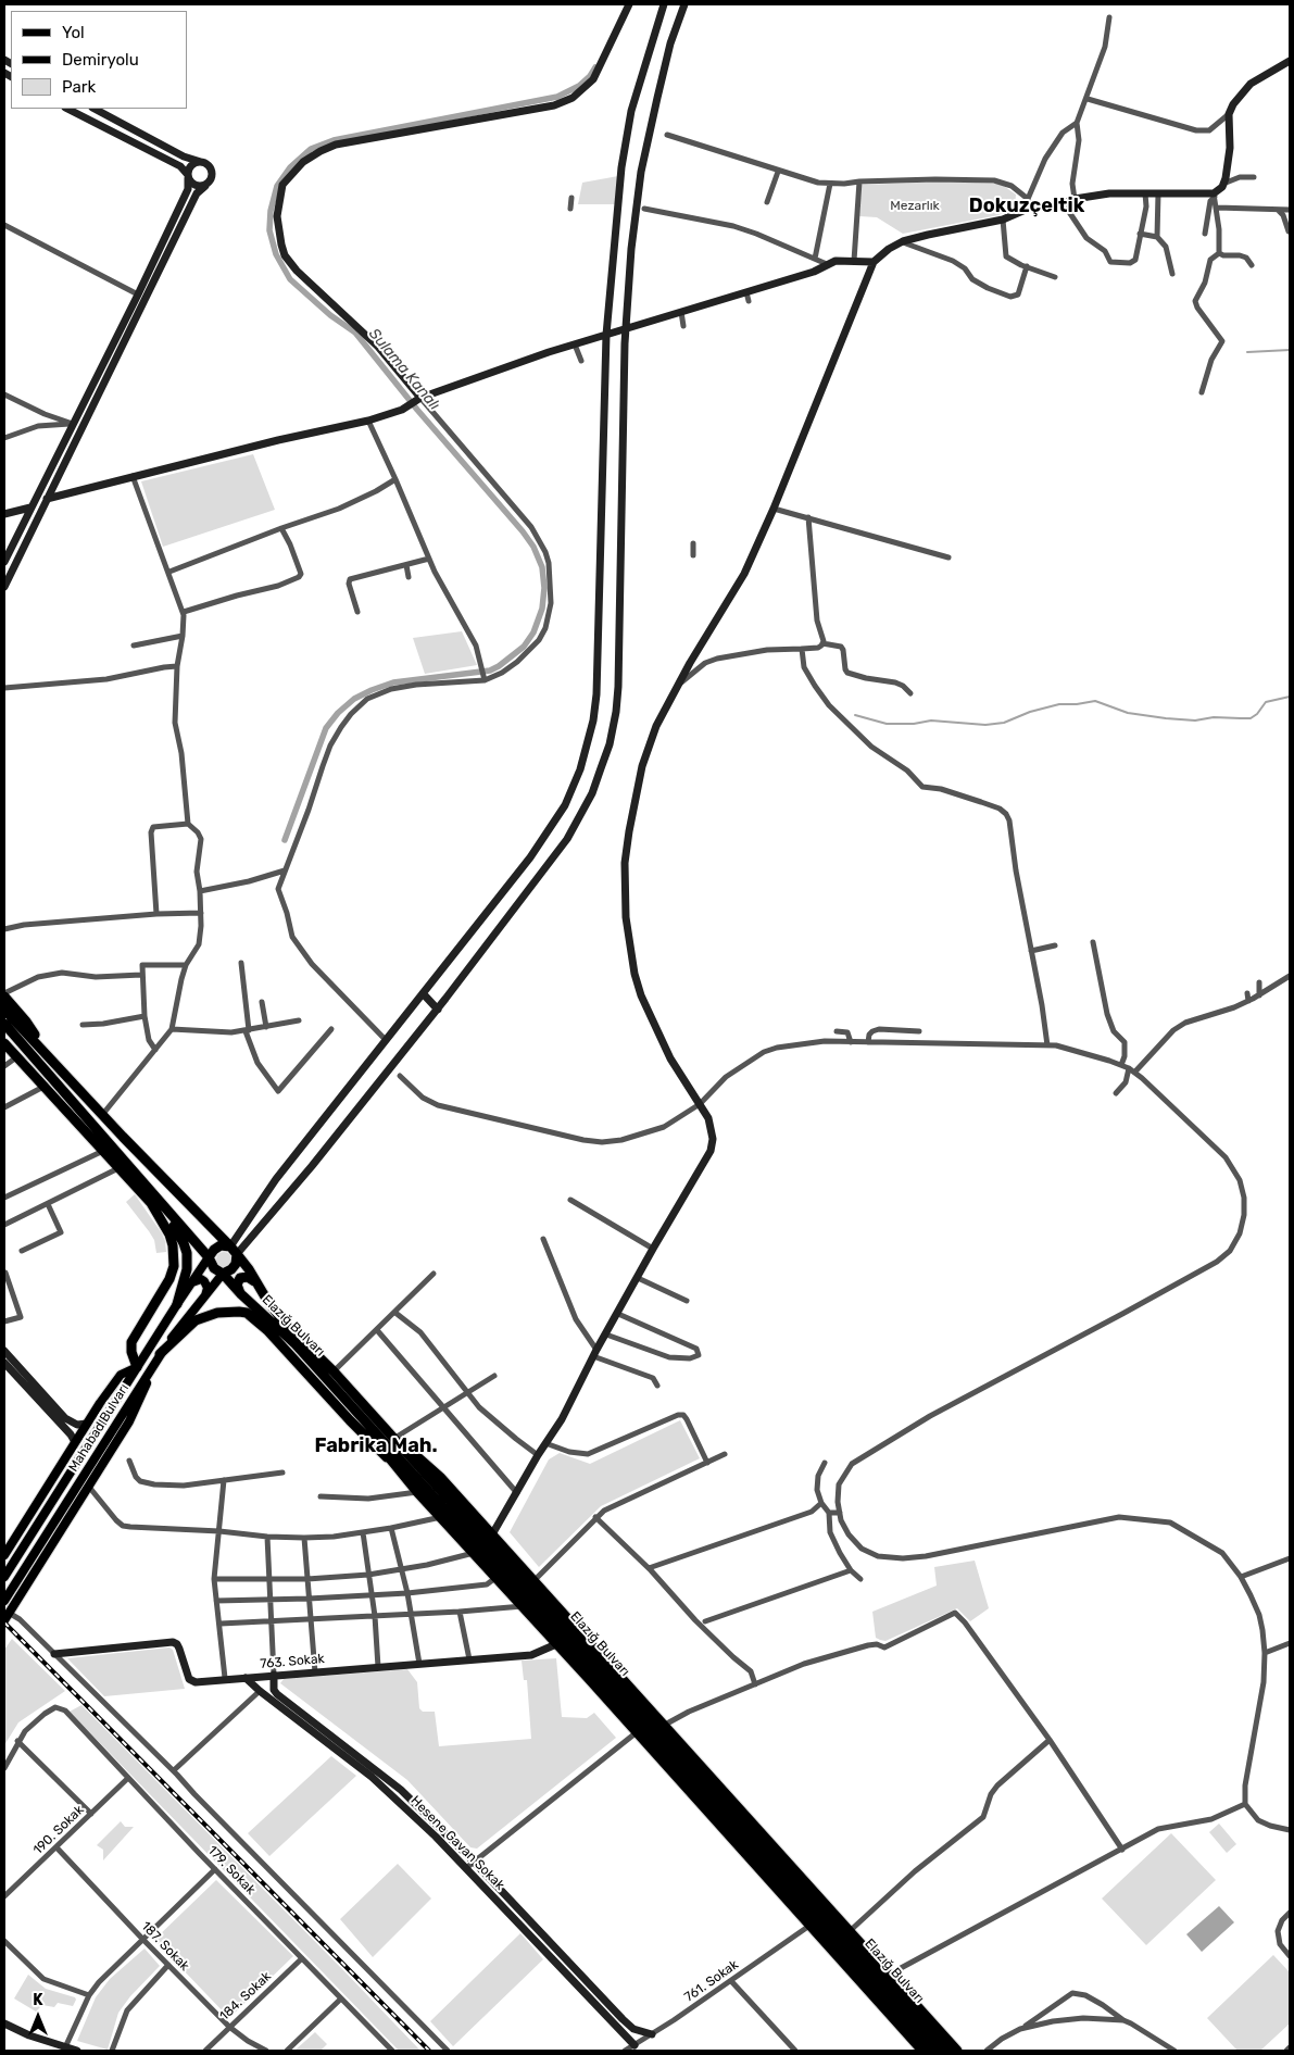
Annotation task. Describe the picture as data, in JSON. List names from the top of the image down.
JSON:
{
  "streets": {
    "highway": ["Elazığ Bulvarı"],
    "main road": ["Mahabad Bulvarı"],
    "street": [
      "763. Sokak",
      "190. Sokak",
      "Hesene Gavan Sokak",
      "179. Sokak",
      "187. Sokak",
      "761. Sokak",
      "184. Sokak"
    ]
  },
  "crossings": [
    ["Elazığ Bulvarı", "Mahabad Bulvarı"],
    ["763. Sokak", "Hesene Gavan Sokak"],
    ["190. Sokak", "179. Sokak"],
    ["190. Sokak", "187. Sokak"],
    ["Hesene Gavan Sokak", "761. Sokak"],
    ["179. Sokak", "184. Sokak"],
    ["187. Sokak", "184. Sokak"]
  ],
  "districts": ["Dokuzçeltik", "Fabrika Mah."],
  "water": ["Sulama Kanalı"],
  "parks": ["Mezarlık"],
  "legend": ["Yol", "Demiryolu", "Park"],
  "north": "top"
}
